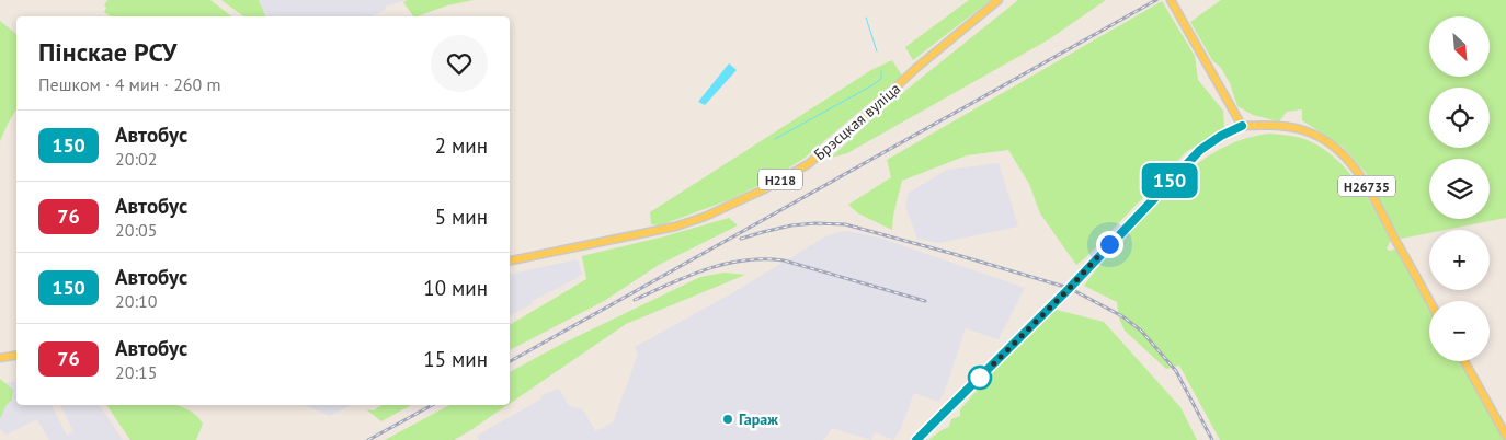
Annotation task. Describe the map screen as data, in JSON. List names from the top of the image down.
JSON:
{
  "streets": {
    "main road": ["Брэсцкая вуліца", "Н218", "Н26735"]
  },
  "places": ["Гараж"],
  "lines": ["bus line 150"],
  "north": "bottom right",
  "page": {
    "on_map": "150",
    "map_buttons": ["+", "−"],
    "heading": ["Пінскае РСУ", "Пешком · 4 мин · 260 m"],
    "list": [
      {
        "mark": "150",
        "name": "Автобус",
        "note": "20:02",
        "value": "2 мин"
      },
      {
        "mark": "76",
        "name": "Автобус",
        "note": "20:05",
        "value": "5 мин"
      },
      {
        "mark": "150",
        "name": "Автобус",
        "note": "20:10",
        "value": "10 мин"
      },
      {
        "mark": "76",
        "name": "Автобус",
        "note": "20:15",
        "value": "15 мин"
      }
    ]
  }
}
